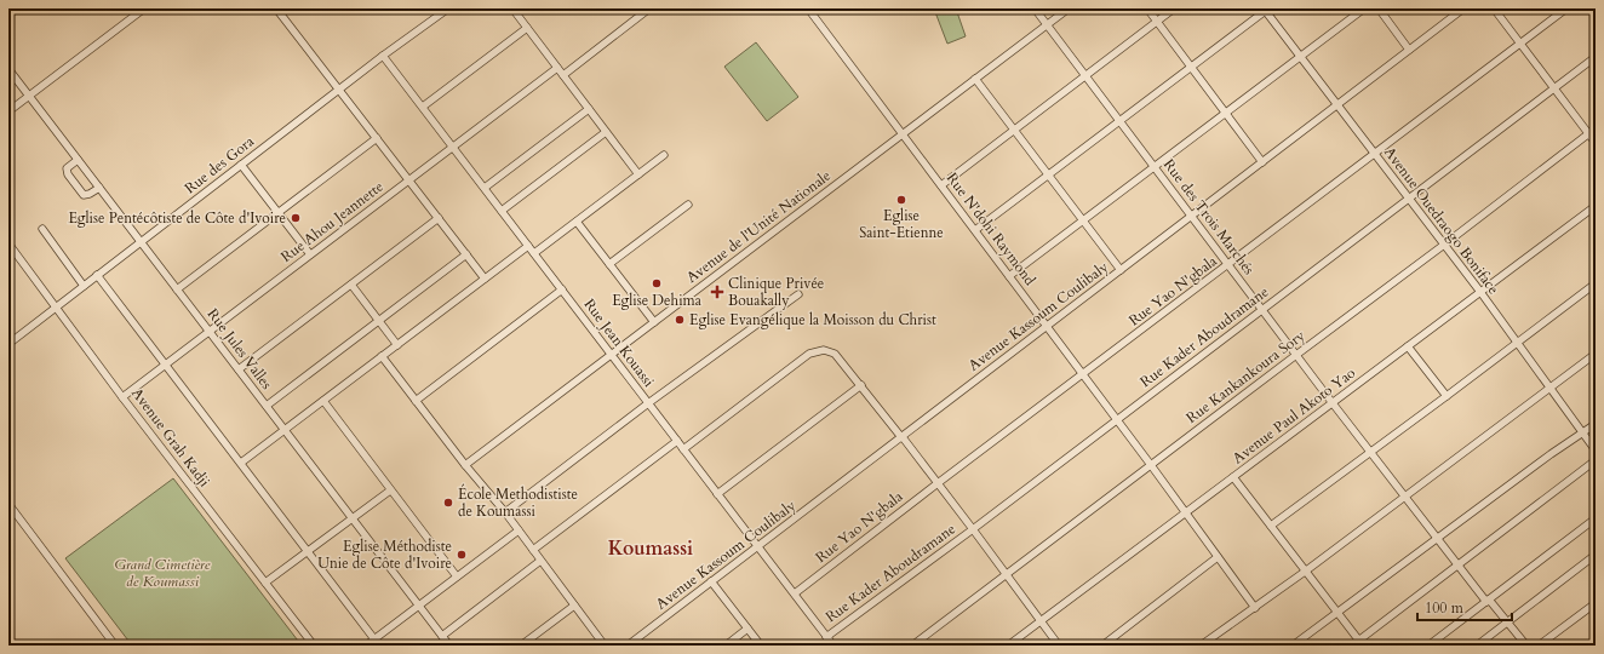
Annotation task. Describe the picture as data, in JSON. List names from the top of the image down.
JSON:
{
  "streets": {
    "street": [
      "Rue des Gora",
      "Rue des Trois Marchés",
      "Avenue Ouedraogo Boniface",
      "Rue Ahou Jeannette",
      "Avenue de l'Unité Nationale",
      "Rue N'dohi Raymond",
      "Rue Yao N'gbala",
      "Avenue Kassoum Coulibaly",
      "Rue Kader Aboudramane",
      "Rue Jean Kouassi",
      "Rue Jules Valles",
      "Rue Kankankoura Sory",
      "Avenue Paul Akoto Yao",
      "Avenue Grah Kadji"
    ]
  },
  "crossings": [
    ["Rue des Gora", "Rue Jean Kouassi"],
    ["Rue des Gora", "Rue Jules Valles"],
    ["Rue des Gora", "Avenue Grah Kadji"],
    ["Rue des Trois Marchés", "Avenue de l'Unité Nationale"],
    ["Rue des Trois Marchés", "Rue Yao N'gbala"],
    ["Rue des Trois Marchés", "Avenue Kassoum Coulibaly"],
    ["Rue des Trois Marchés", "Rue Kader Aboudramane"],
    ["Rue des Trois Marchés", "Rue Kankankoura Sory"],
    ["Rue des Trois Marchés", "Avenue Paul Akoto Yao"],
    ["Avenue Ouedraogo Boniface", "Rue Yao N'gbala"],
    ["Avenue Ouedraogo Boniface", "Avenue Kassoum Coulibaly"],
    ["Avenue Ouedraogo Boniface", "Rue Kader Aboudramane"],
    ["Avenue Ouedraogo Boniface", "Rue Kankankoura Sory"],
    ["Avenue Ouedraogo Boniface", "Avenue Paul Akoto Yao"],
    ["Rue Ahou Jeannette", "Rue Jean Kouassi"],
    ["Rue Ahou Jeannette", "Rue Jules Valles"],
    ["Rue Ahou Jeannette", "Avenue Grah Kadji"],
    ["Avenue de l'Unité Nationale", "Rue N'dohi Raymond"],
    ["Avenue de l'Unité Nationale", "Rue Jean Kouassi"],
    ["Rue N'dohi Raymond", "Rue Yao N'gbala"],
    ["Rue N'dohi Raymond", "Avenue Kassoum Coulibaly"],
    ["Rue N'dohi Raymond", "Rue Kader Aboudramane"],
    ["Rue N'dohi Raymond", "Rue Kankankoura Sory"],
    ["Rue N'dohi Raymond", "Avenue Paul Akoto Yao"],
    ["Rue Yao N'gbala", "Rue Jean Kouassi"],
    ["Avenue Kassoum Coulibaly", "Rue Jean Kouassi"],
    ["Rue Kader Aboudramane", "Rue Jean Kouassi"]
  ],
  "districts": ["Koumassi"],
  "parks": ["Grand Cimetière de Koumassi"],
  "places": {
    "other": [
      "Eglise Saint-Etienne",
      "Eglise Pentécôtiste de Côte d'Ivoire",
      "Eglise Dehima",
      "Eglise Evangélique la Moisson du Christ",
      "École Methodististe de Koumassi",
      "Eglise Méthodiste Unie de Côte d'Ivoire"
    ],
    "health": ["Clinique Privée Bouakally"]
  },
  "scale_bar": "100 m"
}
